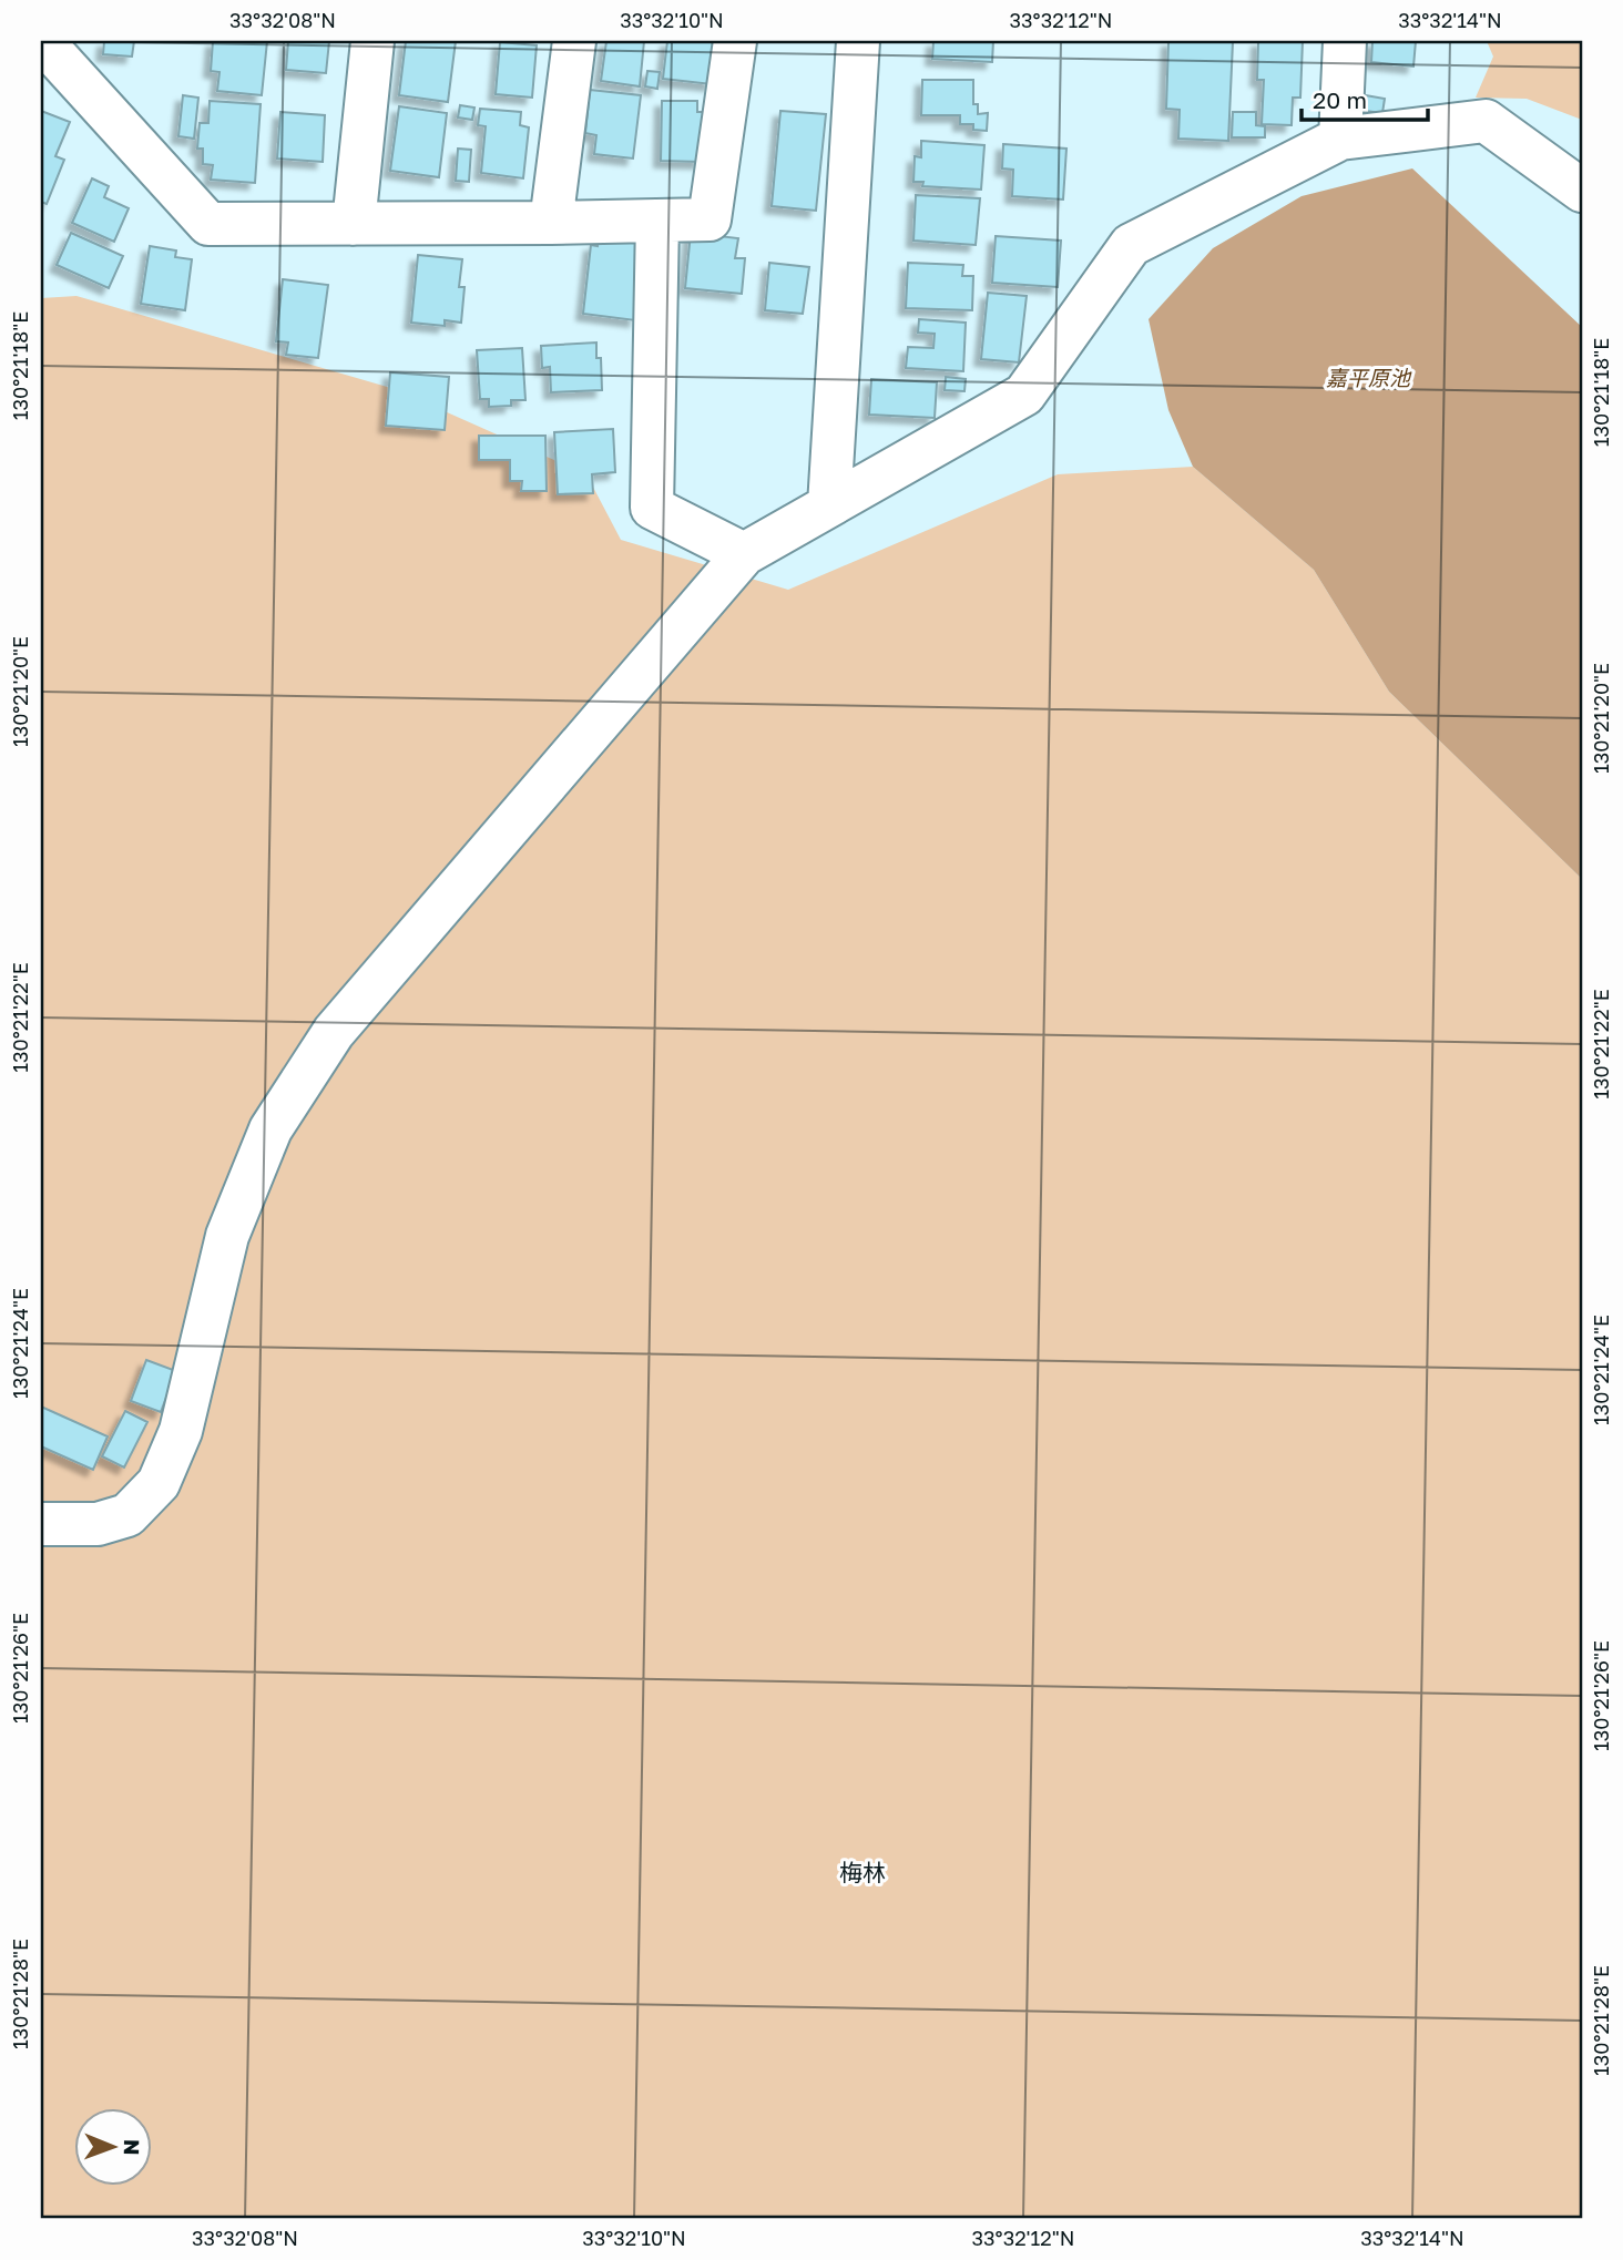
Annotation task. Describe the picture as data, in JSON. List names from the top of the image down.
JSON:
{
  "districts": ["梅林"],
  "water": ["嘉平原池"],
  "scale_bar": "20 m",
  "north": "right",
  "coordinates": [
    "33°32'08\"N",
    "33°32'10\"N",
    "33°32'12\"N",
    "33°32'14\"N",
    "130°21'18\"E",
    "130°21'20\"E",
    "130°21'22\"E",
    "130°21'24\"E",
    "130°21'26\"E",
    "130°21'28\"E"
  ]
}
